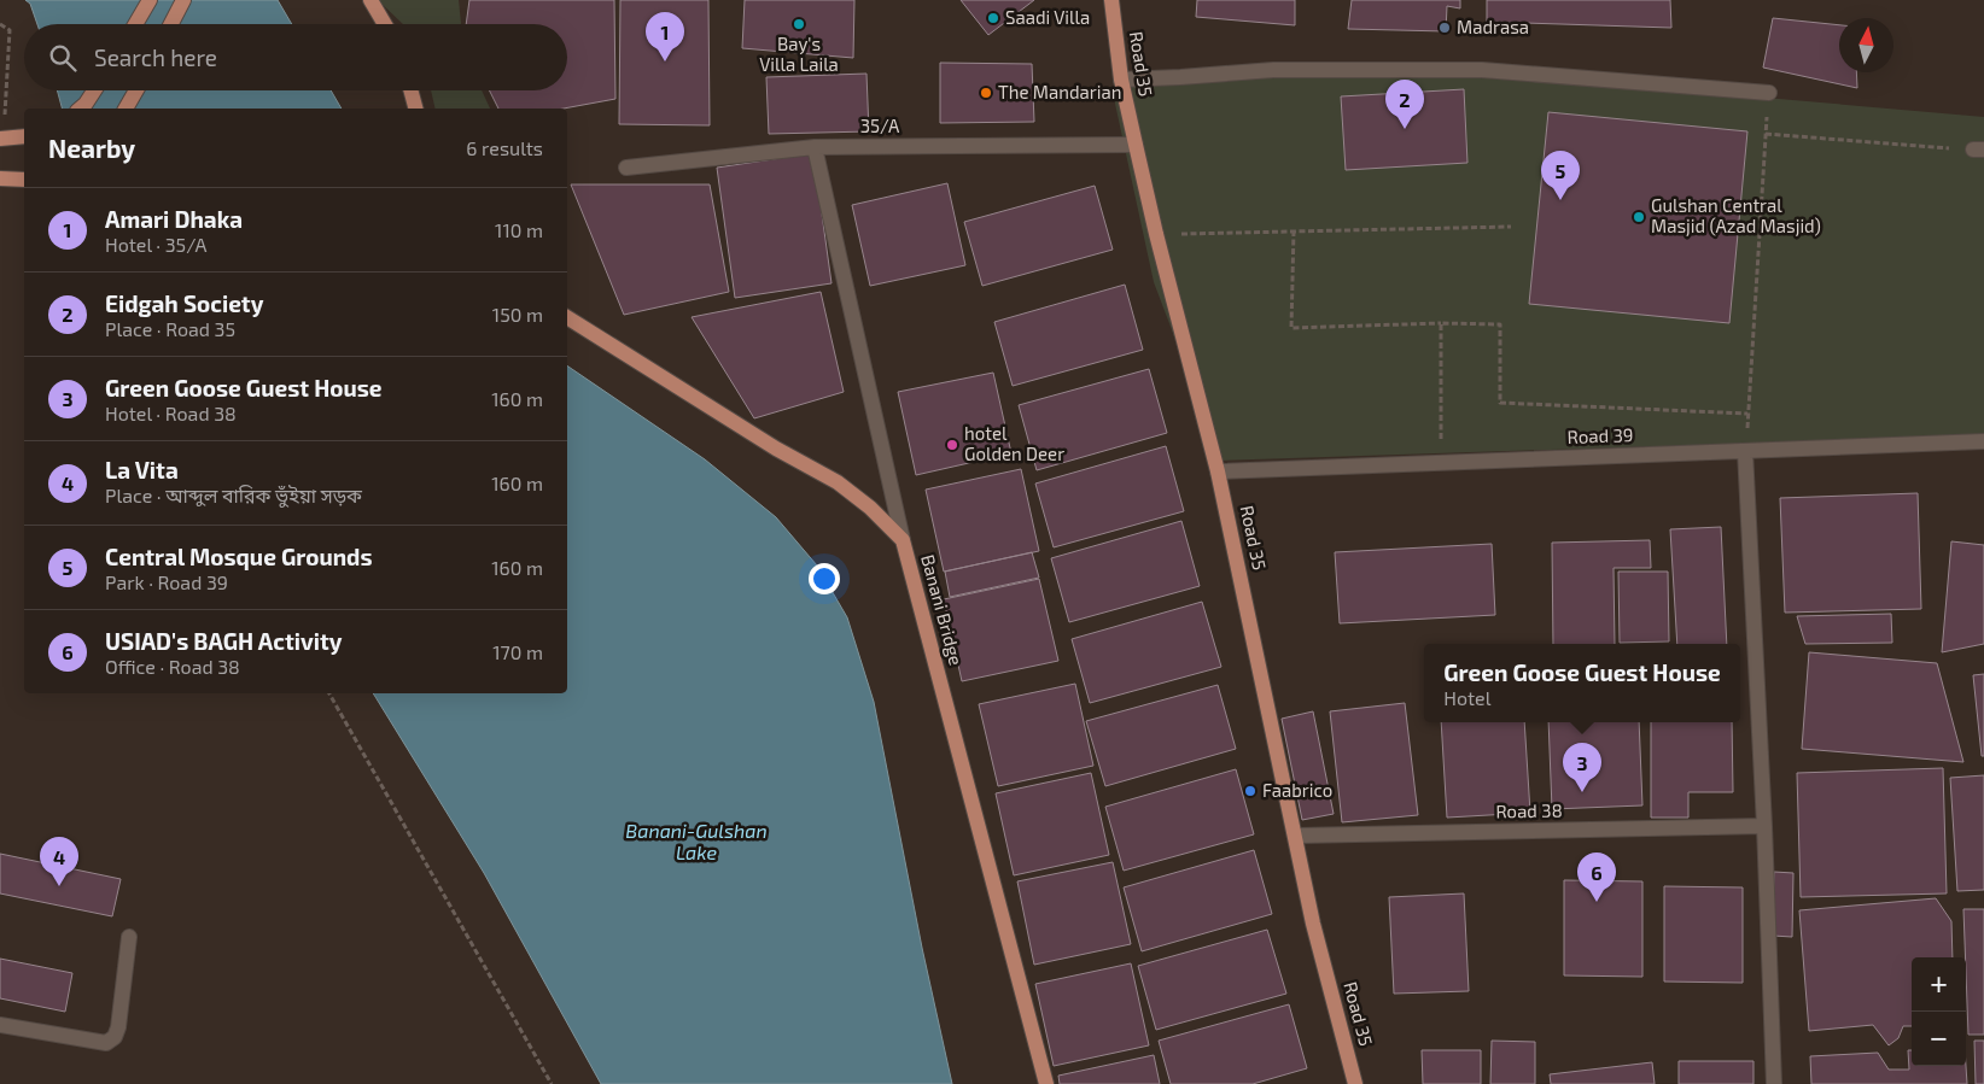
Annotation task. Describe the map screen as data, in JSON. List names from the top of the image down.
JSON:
{
  "streets": {
    "main road": ["Road 35", "Banani Bridge"],
    "street": ["35/A", "Road 39", "Road 38"]
  },
  "crossings": [
    ["Road 35", "35/A"],
    ["Road 35", "Road 39"],
    ["Road 35", "Road 38"]
  ],
  "water": ["Banani-Gulshan Lake"],
  "places": [
    "Saadi Villa",
    "Bay's Villa Laila",
    "Madrasa",
    "The Mandarian",
    "Gulshan Central Masjid (Azad Masjid)",
    "hotel Golden Deer",
    "Faabrico"
  ],
  "north": "top",
  "page": {
    "pins": [
      "1",
      "2",
      "5",
      "3",
      "4",
      "6"
    ],
    "search": "Search here",
    "heading": ["Nearby", "6 results"],
    "list": [
      {
        "mark": "1",
        "name": "Amari Dhaka",
        "note": "Hotel · 35/A",
        "value": "110 m"
      },
      {
        "mark": "2",
        "name": "Eidgah Society",
        "note": "Place · Road 35",
        "value": "150 m"
      },
      {
        "mark": "3",
        "name": "Green Goose Guest House",
        "note": "Hotel · Road 38",
        "value": "160 m"
      },
      {
        "mark": "4",
        "name": "La Vita",
        "note": "Place · আব্দুল বারিক ভুঁইয়া সড়ক",
        "value": "160 m"
      },
      {
        "mark": "5",
        "name": "Central Mosque Grounds",
        "note": "Park · Road 39",
        "value": "160 m"
      },
      {
        "mark": "6",
        "name": "USIAD's BAGH Activity",
        "note": "Office · Road 38",
        "value": "170 m"
      }
    ],
    "popup": ["Green Goose Guest House", "Hotel"],
    "map_buttons": ["+", "−"]
  }
}
